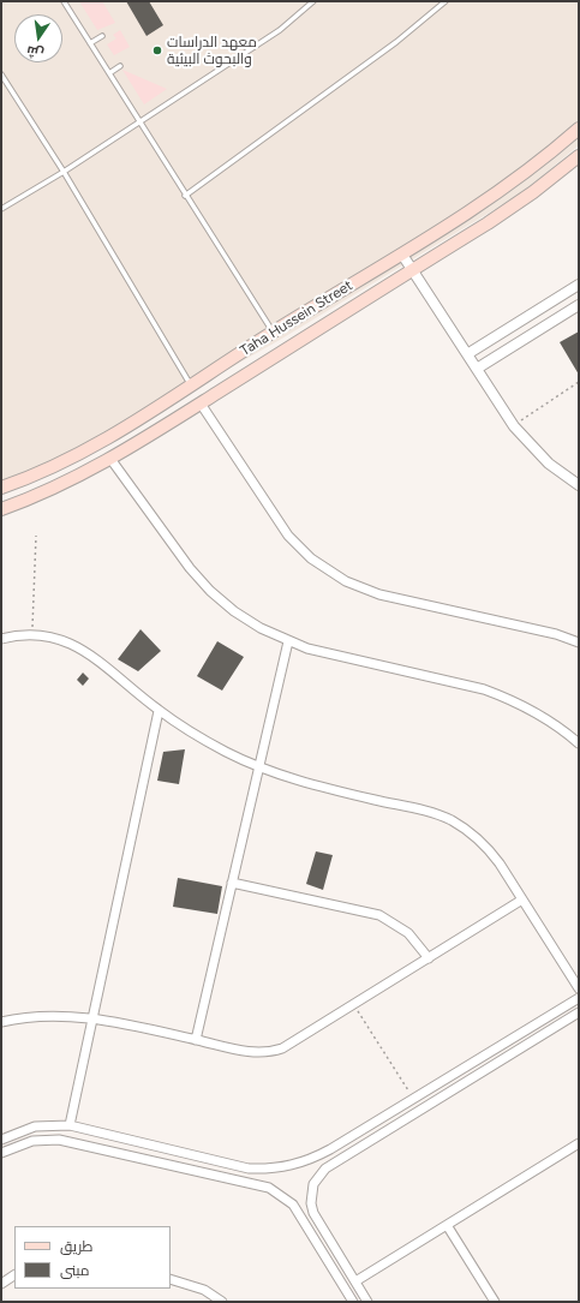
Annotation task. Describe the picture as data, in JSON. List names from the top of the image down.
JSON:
{
  "streets": {
    "main road": ["Taha Hussein Street"]
  },
  "places": ["معهد الدراسات والبحوث البيئية"],
  "legend": ["طريق", "مبنى"],
  "north": "bottom"
}
